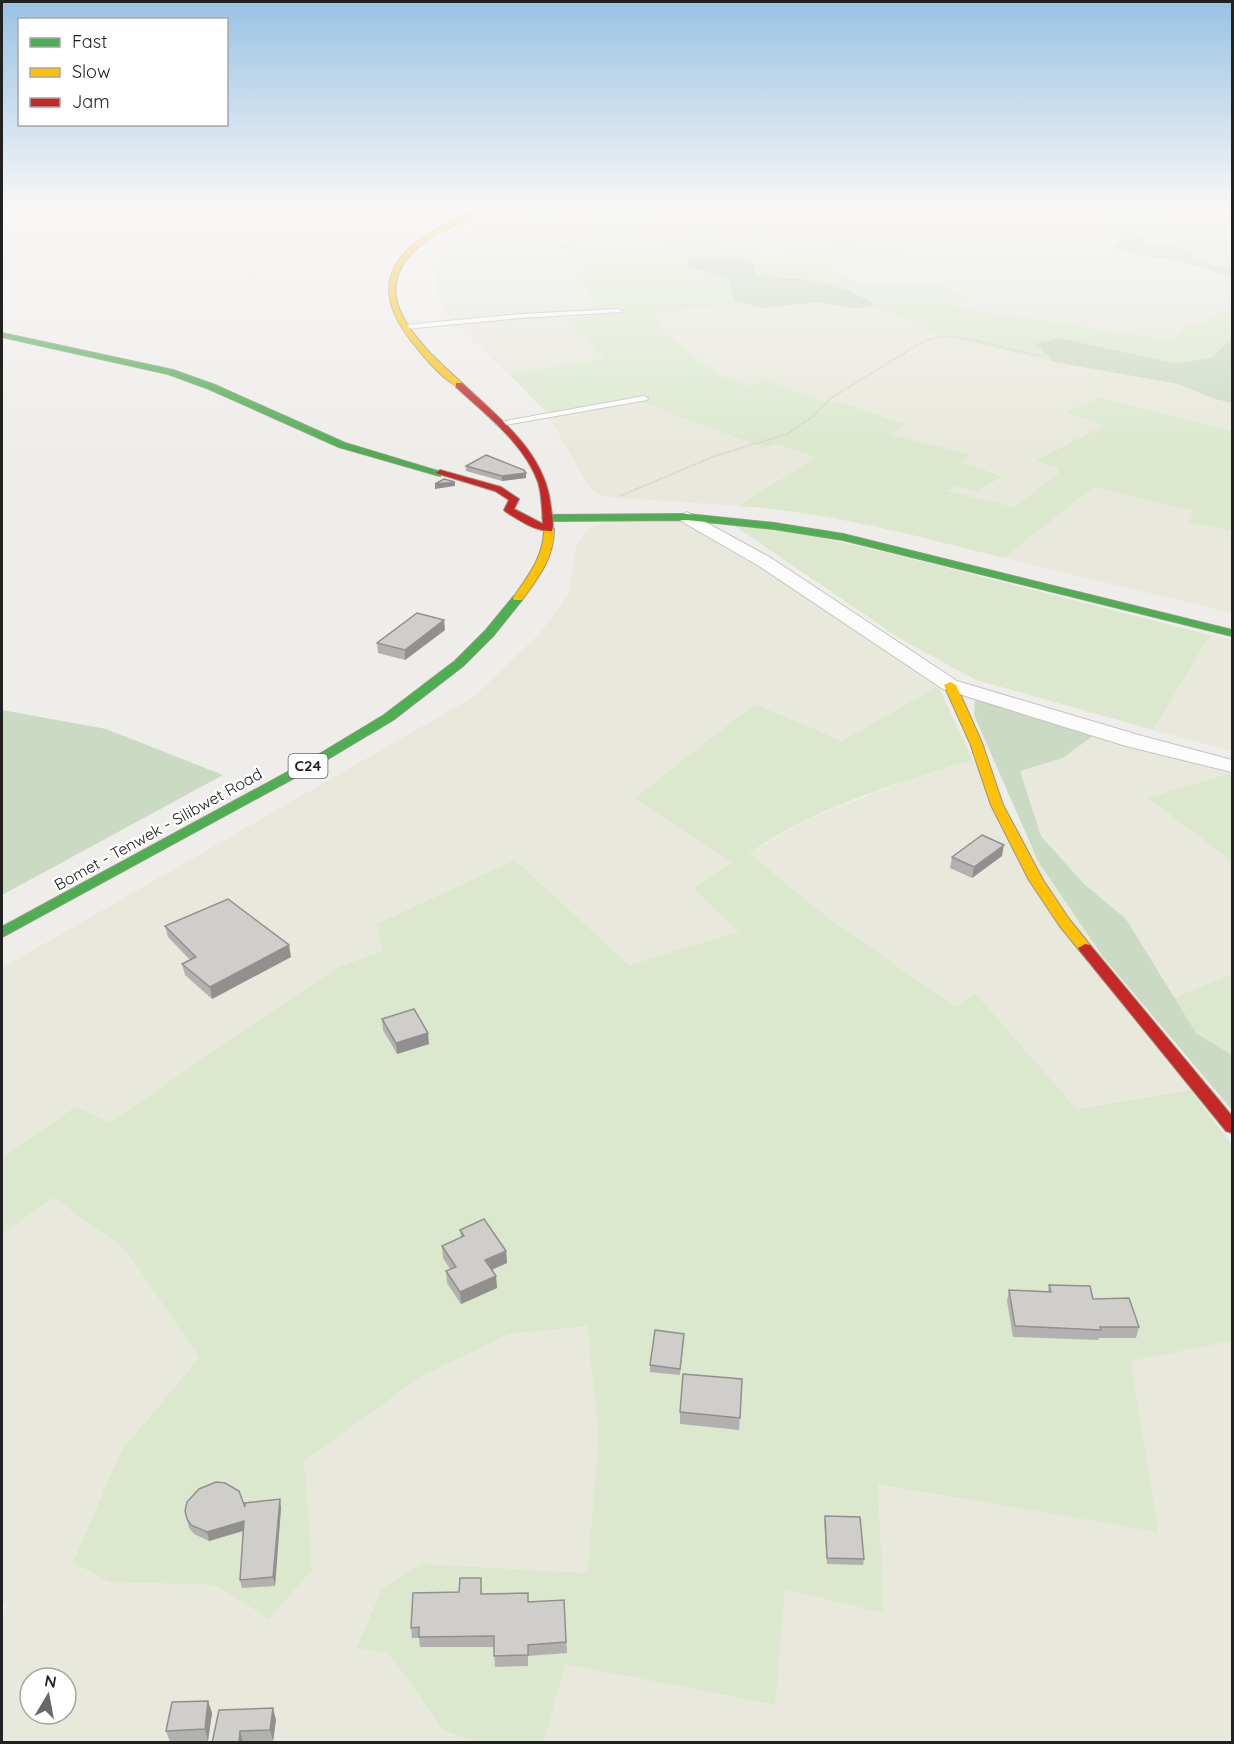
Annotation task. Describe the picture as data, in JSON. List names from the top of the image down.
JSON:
{
  "streets": {
    "street": ["C24", "Bomet - Tenwek - Silibwet Road"]
  },
  "crossings": [
    ["C24", "Bomet - Tenwek - Silibwet Road"]
  ],
  "legend": ["Fast", "Slow", "Jam"],
  "north": "top"
}
